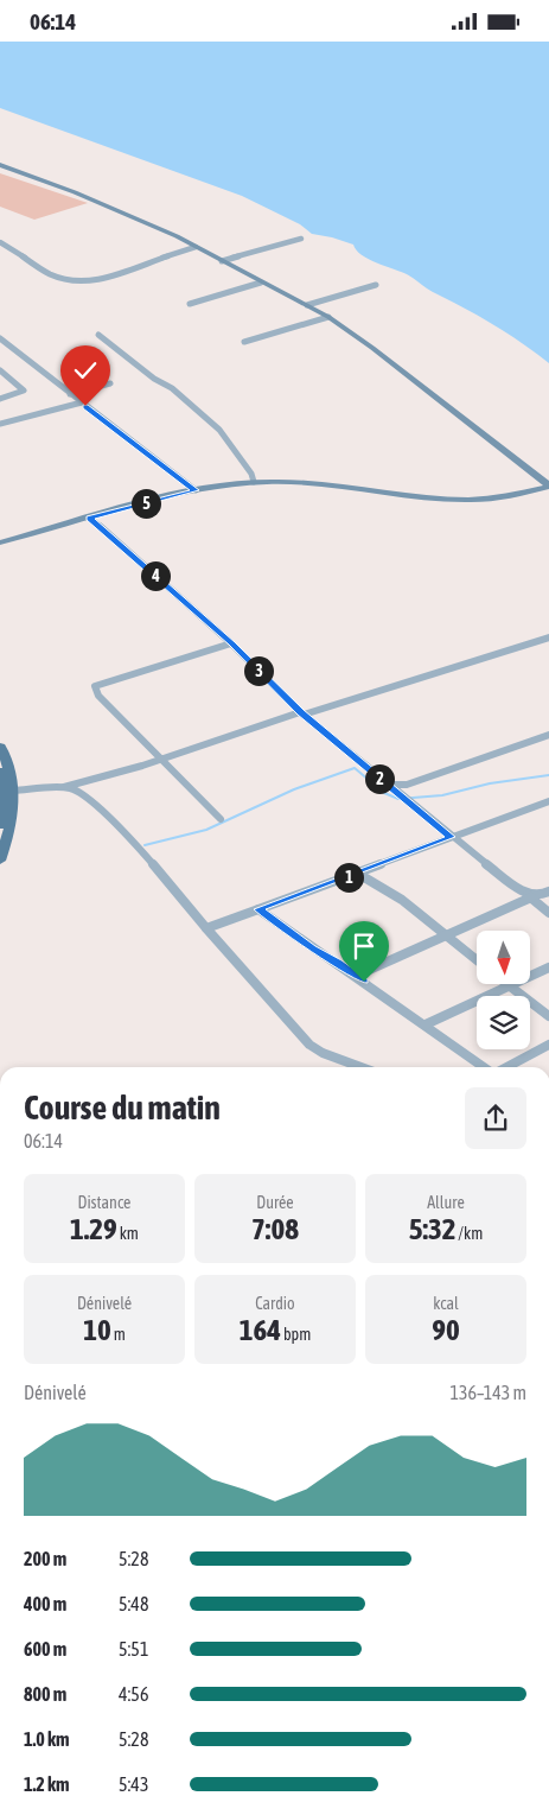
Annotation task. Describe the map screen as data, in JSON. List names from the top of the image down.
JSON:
{
  "north": "bottom",
  "page": {
    "status": "06:14",
    "pins": [
      "5",
      "4",
      "3",
      "2",
      "1"
    ],
    "heading": ["Course du matin", "06:14"],
    "stats": [
      ["Distance", "1.29 km"],
      ["Durée", "7:08"],
      ["Allure", "5:32 /km"],
      ["Dénivelé", "10 m"],
      ["Cardio", "164 bpm"],
      ["kcal", "90"]
    ],
    "chart": ["Dénivelé", "136–143 m"],
    "list": [
      {
        "name": "200 m",
        "note": "5:28"
      },
      {
        "name": "400 m",
        "note": "5:48"
      },
      {
        "name": "600 m",
        "note": "5:51"
      },
      {
        "name": "800 m",
        "note": "4:56"
      },
      {
        "name": "1.0 km",
        "note": "5:28"
      },
      {
        "name": "1.2 km",
        "note": "5:43"
      }
    ]
  }
}
